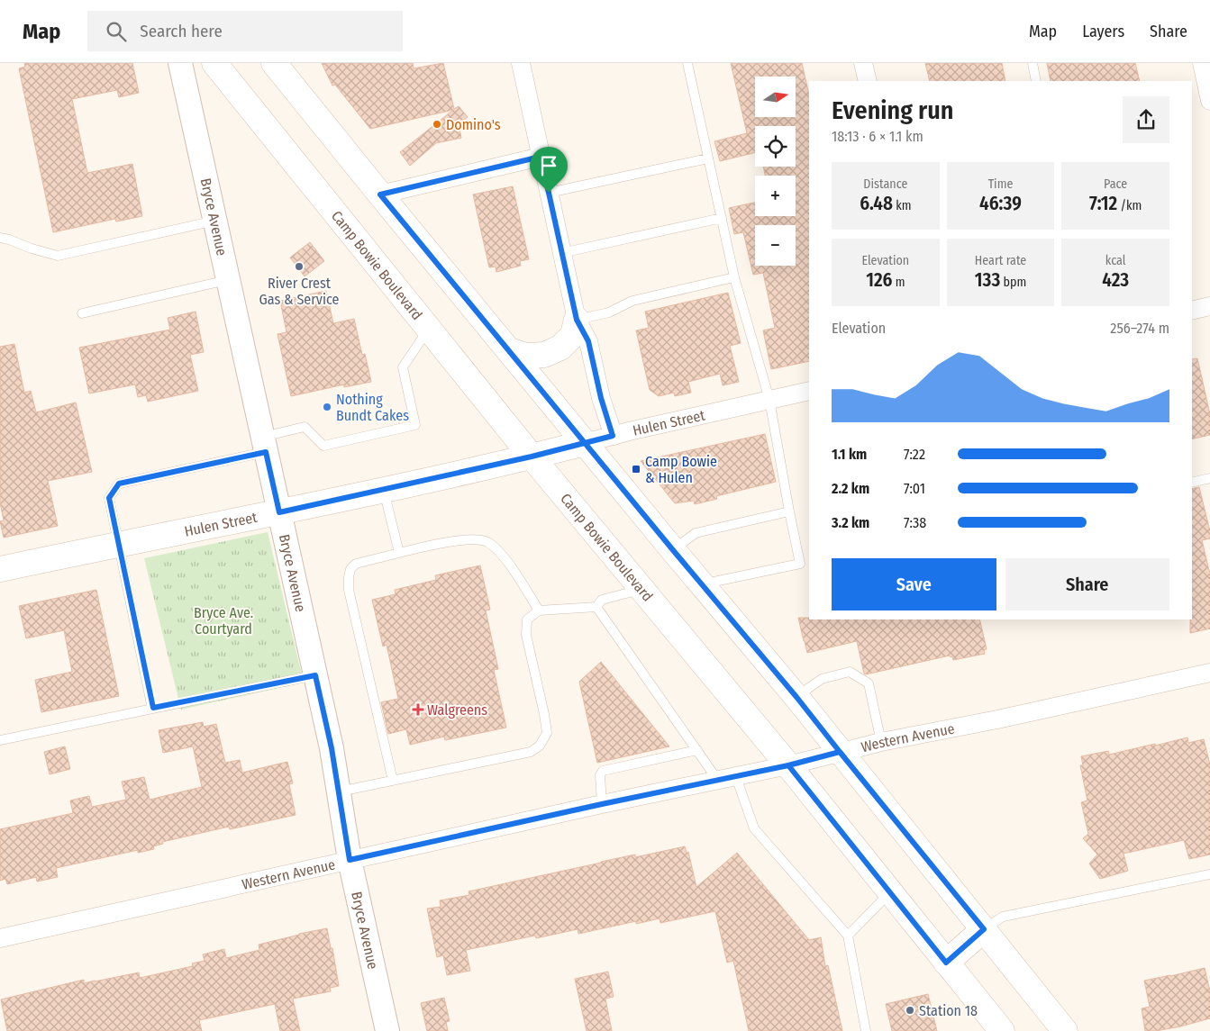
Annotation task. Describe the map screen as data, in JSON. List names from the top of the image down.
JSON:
{
  "streets": {
    "main road": ["Camp Bowie Boulevard", "Hulen Street"],
    "street": ["Bryce Avenue", "Western Avenue"]
  },
  "crossings": [
    ["Bryce Avenue", "Hulen Street"],
    ["Bryce Avenue", "Western Avenue"],
    ["Camp Bowie Boulevard", "Hulen Street"],
    ["Camp Bowie Boulevard", "Western Avenue"]
  ],
  "parks": ["Bryce Ave. Courtyard"],
  "places": {
    "other": [
      "Domino's",
      "River Crest Gas & Service",
      "Nothing Bundt Cakes",
      "Station 18"
    ],
    "transit": ["Camp Bowie & Hulen"],
    "health": ["Walgreens"]
  },
  "north": "right",
  "page": {
    "header": "Map",
    "search": "Search here",
    "nav": ["Map", "Layers", "Share"],
    "map_buttons": ["+", "−"],
    "heading": ["Evening run", "18:13 · 6 × 1.1 km"],
    "stats": [
      ["Distance", "6.48 km"],
      ["Time", "46:39"],
      ["Pace", "7:12 /km"],
      ["Elevation", "126 m"],
      ["Heart rate", "133 bpm"],
      ["kcal", "423"]
    ],
    "chart": ["Elevation", "256–274 m"],
    "list": [
      {
        "name": "1.1 km",
        "note": "7:22"
      },
      {
        "name": "2.2 km",
        "note": "7:01"
      },
      {
        "name": "3.2 km",
        "note": "7:38"
      }
    ],
    "buttons": ["Save", "Share"]
  }
}
